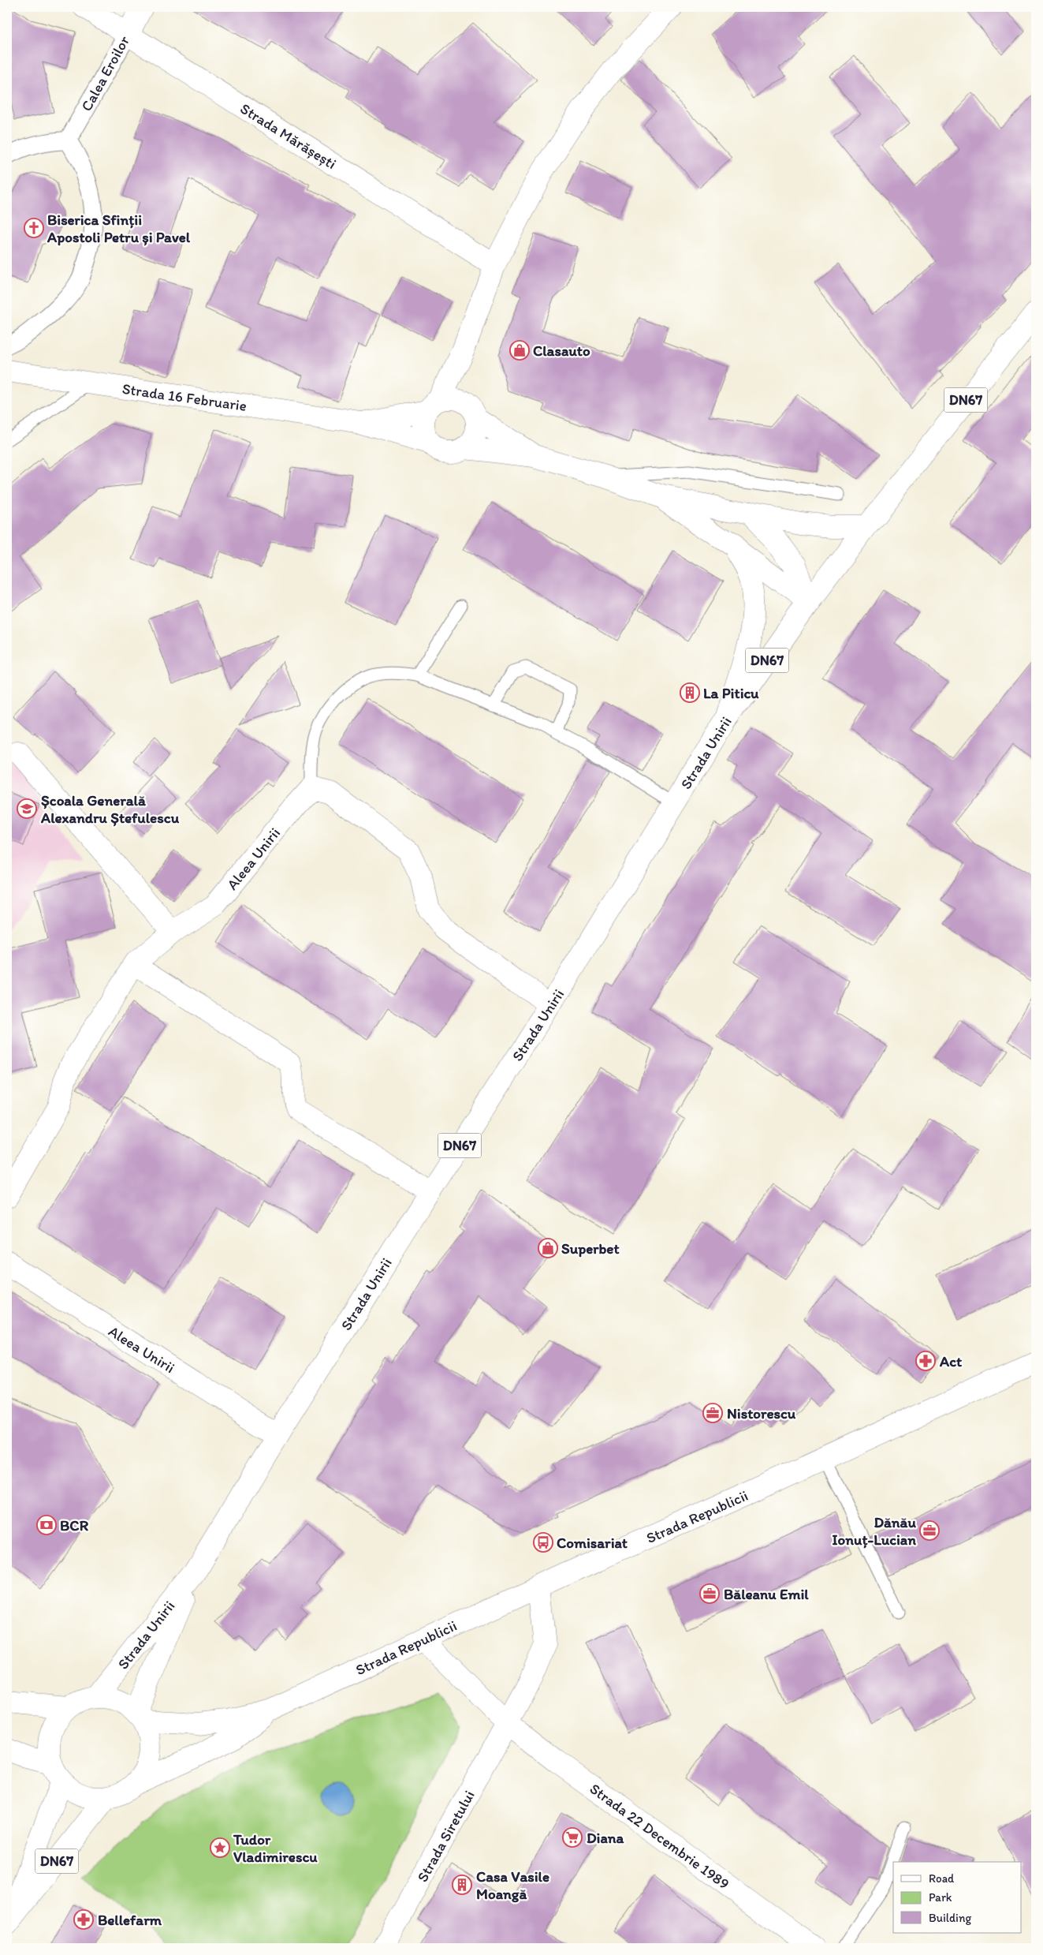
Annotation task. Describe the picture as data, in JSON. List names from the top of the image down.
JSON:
{
  "streets": {
    "street": [
      "Calea Eroilor",
      "Strada Mărășești",
      "Strada 16 Februarie",
      "DN67",
      "Strada Unirii",
      "Aleea Unirii",
      "Strada Republicii",
      "Strada Siretului",
      "Strada 22 Decembrie 1989"
    ]
  },
  "crossings": [
    ["Calea Eroilor", "Strada Mărășești"],
    ["DN67", "Strada Unirii"],
    ["DN67", "Strada Republicii"],
    ["Strada Unirii", "Aleea Unirii"],
    ["Strada Unirii", "Strada Republicii"],
    ["Strada Republicii", "Strada 22 Decembrie 1989"],
    ["Strada Siretului", "Strada 22 Decembrie 1989"]
  ],
  "places": {
    "church": ["Biserica Sfinții Apostoli Petru și Pavel"],
    "shop": ["Clasauto", "Superbet"],
    "building": ["La Piticu", "Casa Vasile Moangă"],
    "school or university": ["Școala Generală Alexandru Ștefulescu"],
    "pharmacy": ["Act", "Bellefarm"],
    "office": ["Nistorescu", "Dănău Ionuț-Lucian", "Băleanu Emil"],
    "bank": ["BCR"],
    "bus stop": ["Comisariat"],
    "supermarket": ["Diana"],
    "place": ["Tudor Vladimirescu"]
  },
  "legend": ["Road", "Park", "Building"]
}
